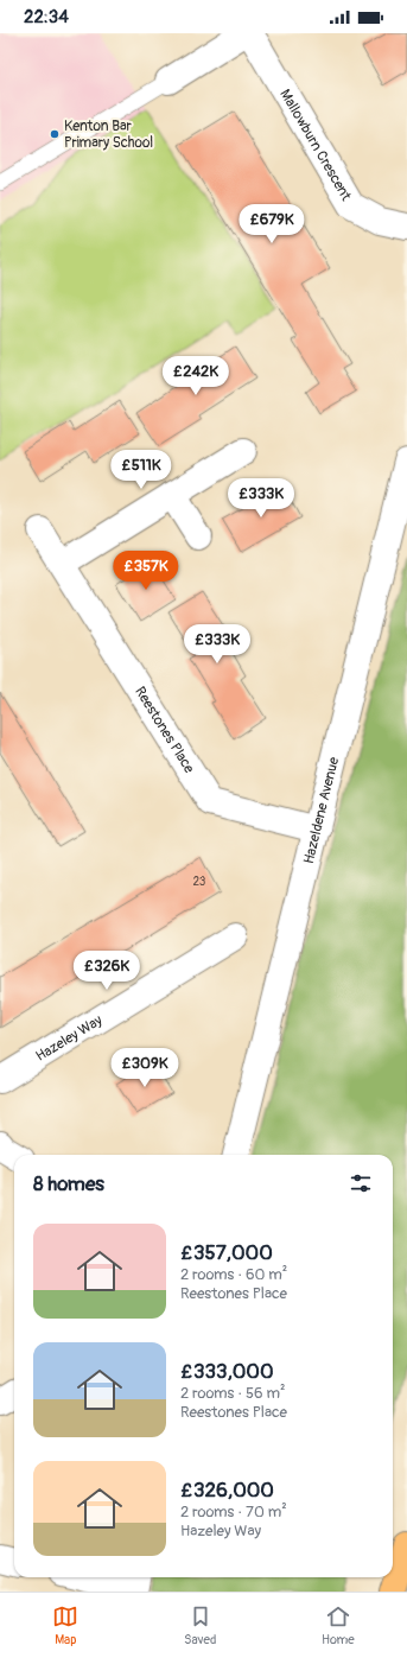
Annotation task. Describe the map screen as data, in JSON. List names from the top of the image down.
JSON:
{
  "streets": {
    "street": [
      "Mallowburn Crescent",
      "Reestones Place",
      "Hazeldene Avenue",
      "Hazeley Way"
    ]
  },
  "crossings": [
    ["Reestones Place", "Hazeldene Avenue"]
  ],
  "places": ["Kenton Bar Primary School"],
  "house_numbers": ["23"],
  "page": {
    "status": "22:34",
    "price": [
      "£679K",
      "£242K",
      "£511K",
      "£333K",
      "£357K",
      "£333K",
      "£326K",
      "£309K"
    ],
    "heading": "8 homes",
    "list": [
      {
        "name": "£357,000",
        "note": "2 rooms · 60 m² · Reestones Place"
      },
      {
        "name": "£333,000",
        "note": "2 rooms · 56 m² · Reestones Place"
      },
      {
        "name": "£326,000",
        "note": "2 rooms · 70 m² · Hazeley Way"
      }
    ],
    "tabs": ["Map", "Saved", "Home"]
  }
}
